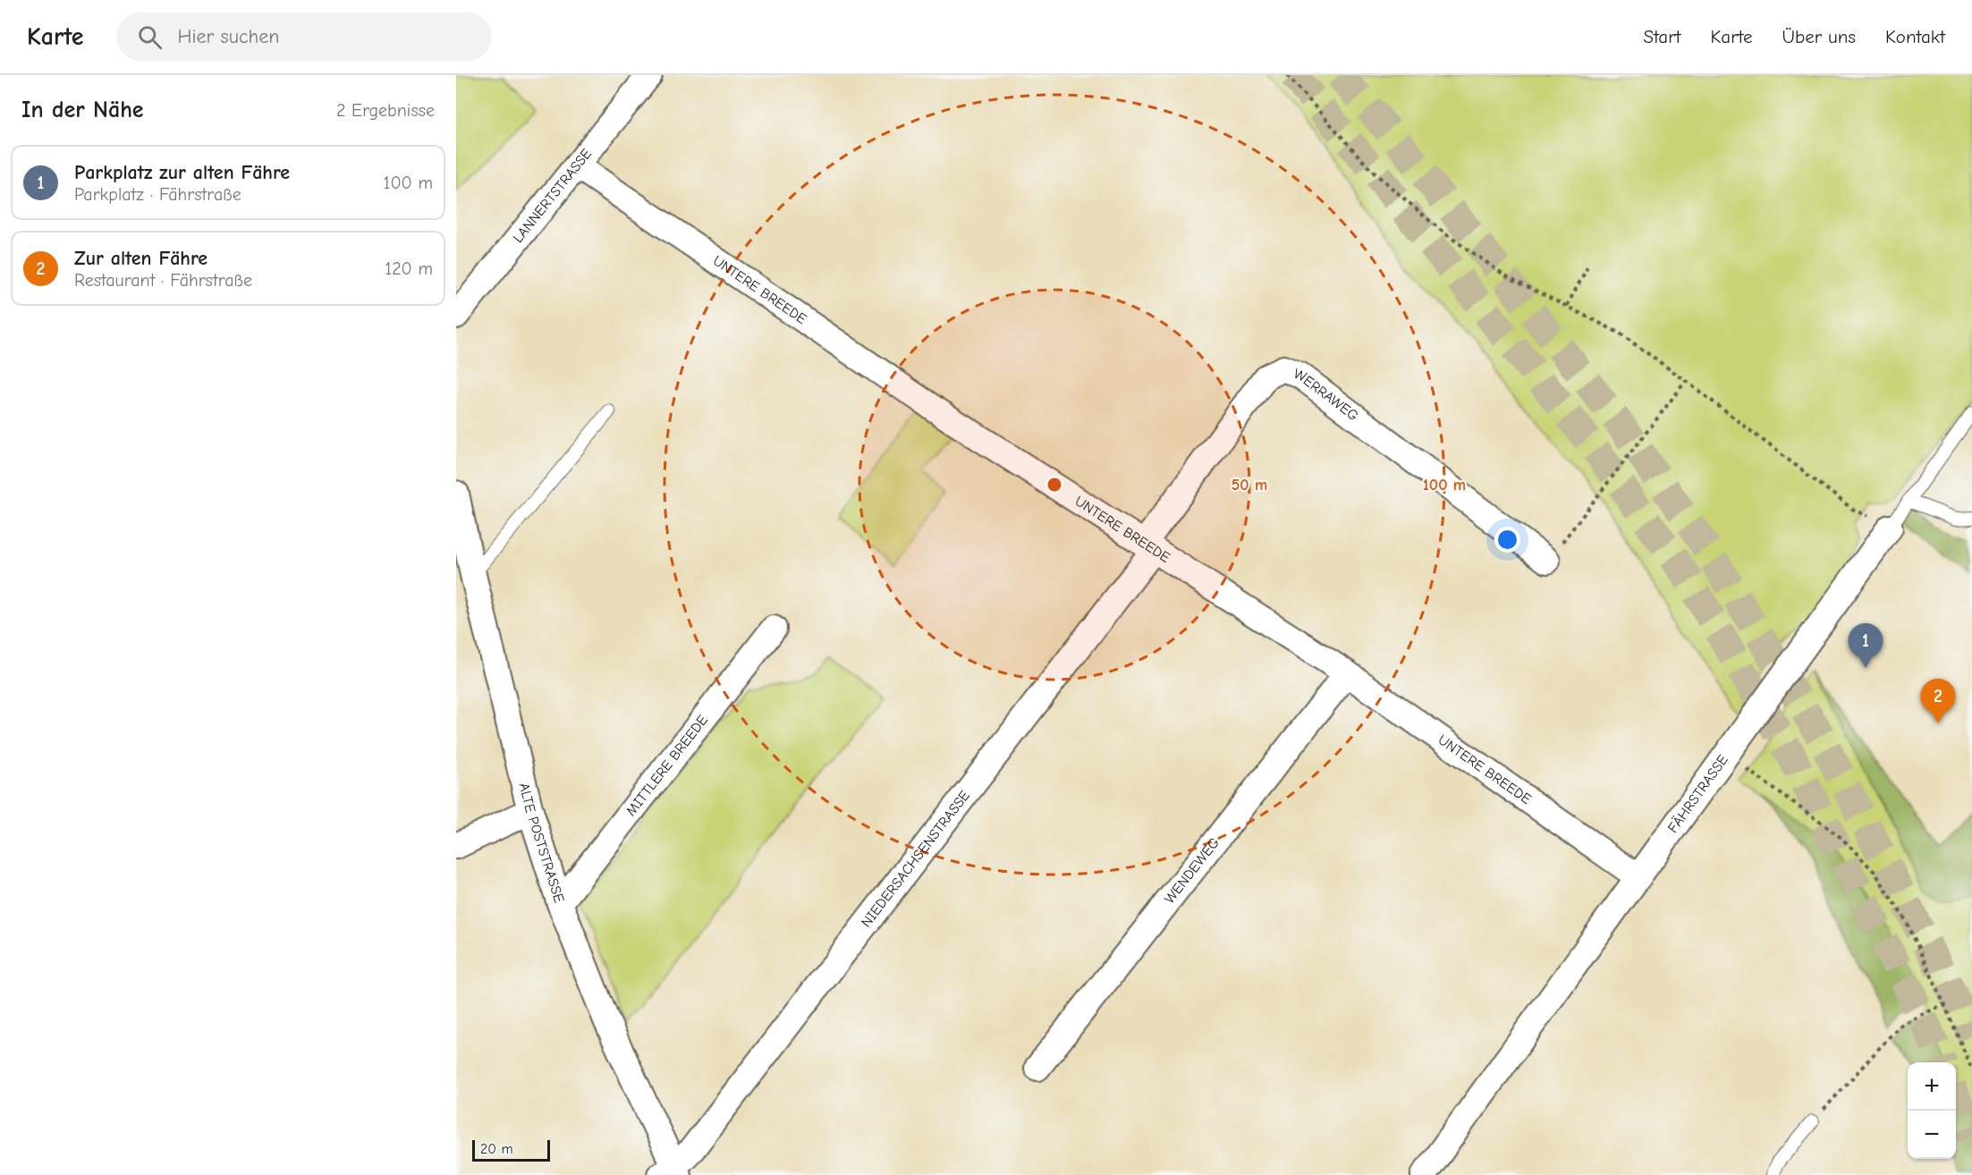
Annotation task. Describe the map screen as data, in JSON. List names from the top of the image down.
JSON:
{
  "streets": {
    "street": [
      "LANNERTSTRASSE",
      "UNTERE BREEDE",
      "WERRAWEG",
      "MITTLERE BREEDE",
      "FÄHRSTRASSE",
      "ALTE POSTSTRASSE",
      "NIEDERSACHSENSTRASSE",
      "WENDEWEG"
    ]
  },
  "crossings": [
    ["LANNERTSTRASSE", "UNTERE BREEDE"],
    ["UNTERE BREEDE", "WERRAWEG"],
    ["UNTERE BREEDE", "FÄHRSTRASSE"],
    ["UNTERE BREEDE", "NIEDERSACHSENSTRASSE"],
    ["UNTERE BREEDE", "WENDEWEG"],
    ["WERRAWEG", "NIEDERSACHSENSTRASSE"],
    ["MITTLERE BREEDE", "ALTE POSTSTRASSE"],
    ["ALTE POSTSTRASSE", "NIEDERSACHSENSTRASSE"]
  ],
  "scale_bar": "20 m",
  "page": {
    "header": "Karte",
    "search": "Hier suchen",
    "nav": [
      "Start",
      "Karte",
      "Über uns",
      "Kontakt"
    ],
    "heading": ["In der Nähe", "2 Ergebnisse"],
    "list": [
      {
        "mark": "1",
        "name": "Parkplatz zur alten Fähre",
        "note": "Parkplatz · Fährstraße",
        "value": "100 m"
      },
      {
        "mark": "2",
        "name": "Zur alten Fähre",
        "note": "Restaurant · Fährstraße",
        "value": "120 m"
      }
    ],
    "pins": ["1", "2"],
    "map_buttons": ["+", "−"],
    "scale": "20 m"
  },
  "rings": ["50 m", "100 m"]
}
